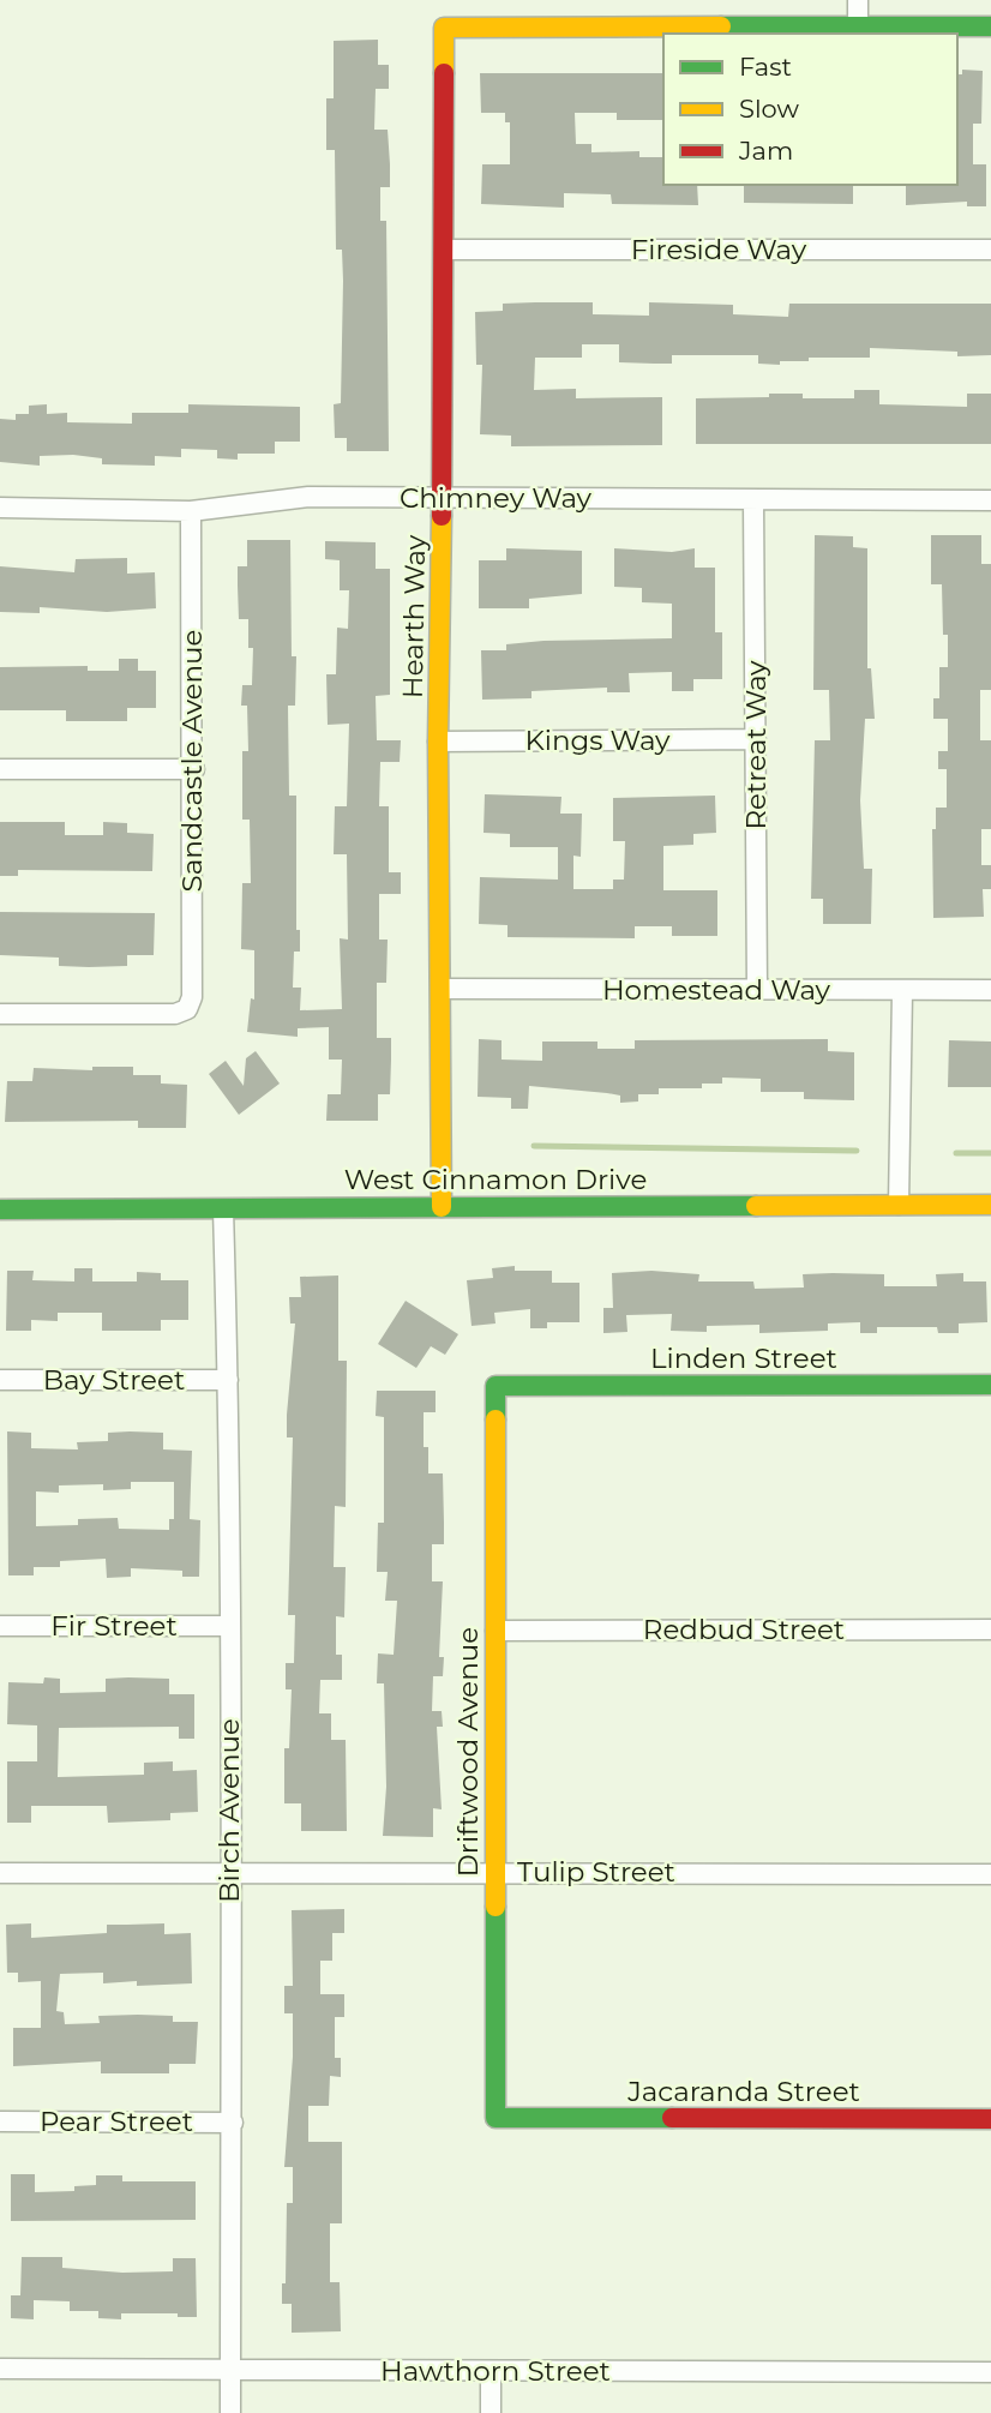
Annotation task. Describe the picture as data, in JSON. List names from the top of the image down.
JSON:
{
  "streets": {
    "street": [
      "Fireside Way",
      "Chimney Way",
      "Hearth Way",
      "Kings Way",
      "Retreat Way",
      "Sandcastle Avenue",
      "Homestead Way",
      "West Cinnamon Drive",
      "Linden Street",
      "Bay Street",
      "Fir Street",
      "Redbud Street",
      "Driftwood Avenue",
      "Birch Avenue",
      "Tulip Street",
      "Jacaranda Street",
      "Pear Street",
      "Hawthorn Street"
    ]
  },
  "crossings": [
    ["Fireside Way", "Hearth Way"],
    ["Chimney Way", "Hearth Way"],
    ["Chimney Way", "Retreat Way"],
    ["Chimney Way", "Sandcastle Avenue"],
    ["Hearth Way", "Kings Way"],
    ["Hearth Way", "Homestead Way"],
    ["Hearth Way", "West Cinnamon Drive"],
    ["Kings Way", "Retreat Way"],
    ["Retreat Way", "Homestead Way"],
    ["West Cinnamon Drive", "Birch Avenue"],
    ["Linden Street", "Driftwood Avenue"],
    ["Bay Street", "Birch Avenue"],
    ["Fir Street", "Birch Avenue"],
    ["Redbud Street", "Driftwood Avenue"],
    ["Driftwood Avenue", "Tulip Street"],
    ["Driftwood Avenue", "Jacaranda Street"],
    ["Birch Avenue", "Tulip Street"],
    ["Birch Avenue", "Pear Street"],
    ["Birch Avenue", "Hawthorn Street"]
  ],
  "legend": ["Fast", "Slow", "Jam"]
}
